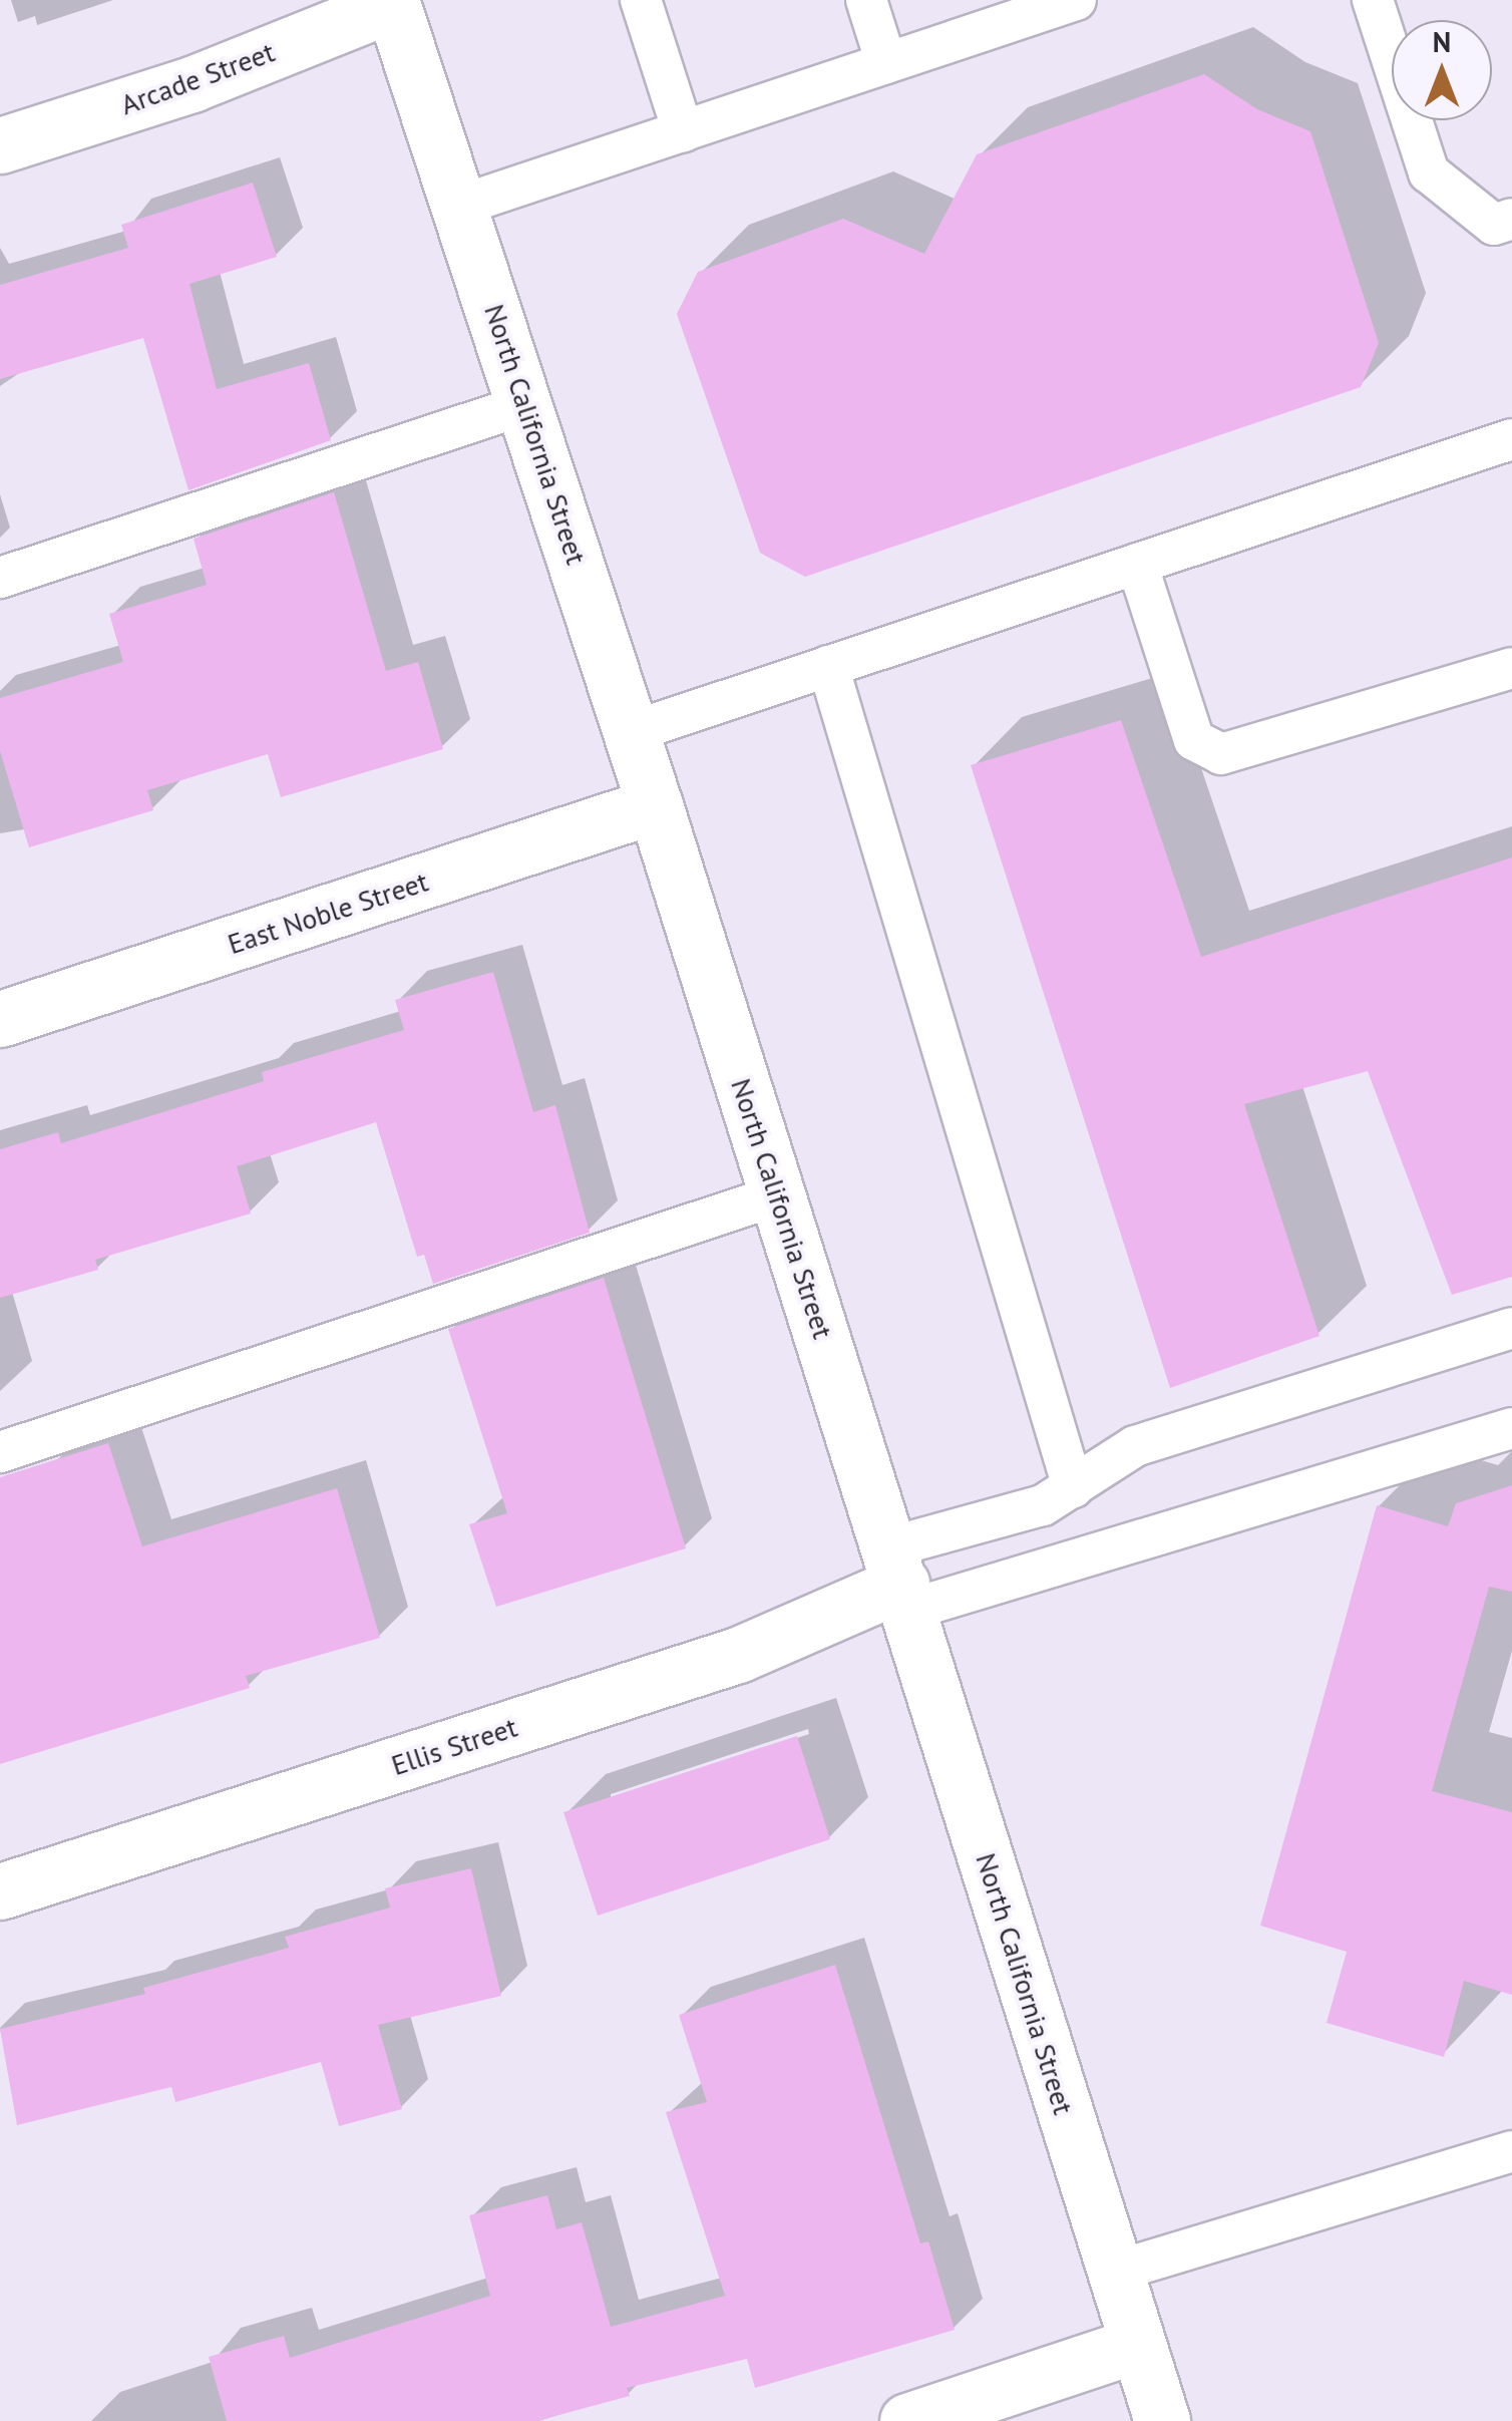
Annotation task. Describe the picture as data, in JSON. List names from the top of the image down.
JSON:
{
  "streets": {
    "street": [
      "Arcade Street",
      "North California Street",
      "East Noble Street",
      "Ellis Street"
    ]
  },
  "crossings": [
    ["Arcade Street", "North California Street"],
    ["North California Street", "East Noble Street"],
    ["North California Street", "Ellis Street"]
  ],
  "north": "top"
}
